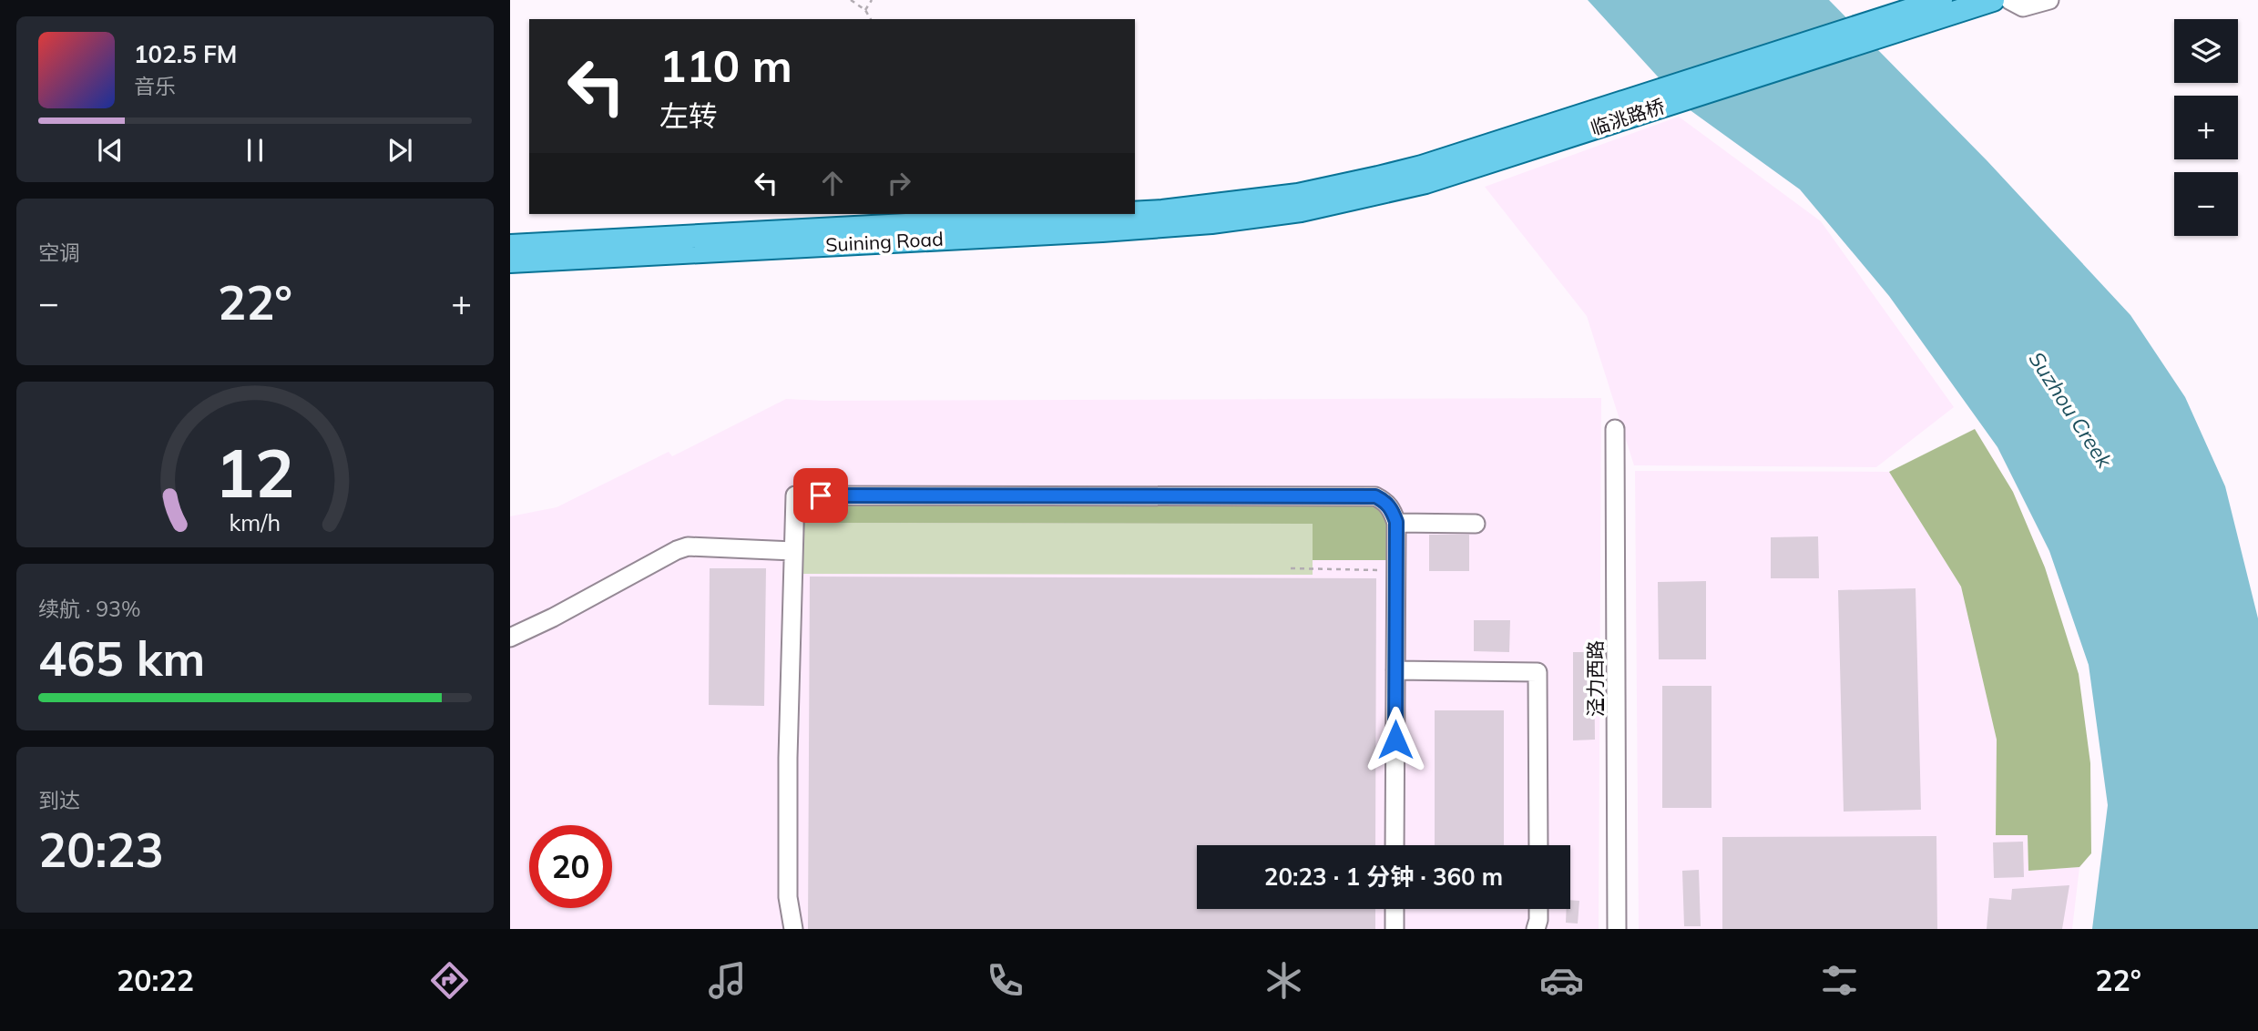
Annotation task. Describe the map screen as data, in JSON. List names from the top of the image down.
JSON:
{
  "streets": {
    "main road": ["临洮路桥", "Suining Road"],
    "street": ["泾力西路"]
  },
  "crossings": [
    ["临洮路桥", "Suining Road"]
  ],
  "water": ["Suzhou Creek"],
  "page": {
    "map_buttons": ["+", "−"],
    "turn": ["110 m", "左转"],
    "song": ["102.5 FM", "音乐"],
    "tile": [
      "空调",
      ["续航 · 93%", "465 km"],
      ["到达", "20:23"]
    ],
    "heat": ["−", "22°", "+"],
    "limit": "20",
    "trip": "20:23 · 1 分钟 · 360 m",
    "tabs": ["20:22", "22°"],
    "gauge": ["12", "km/h"]
  }
}
